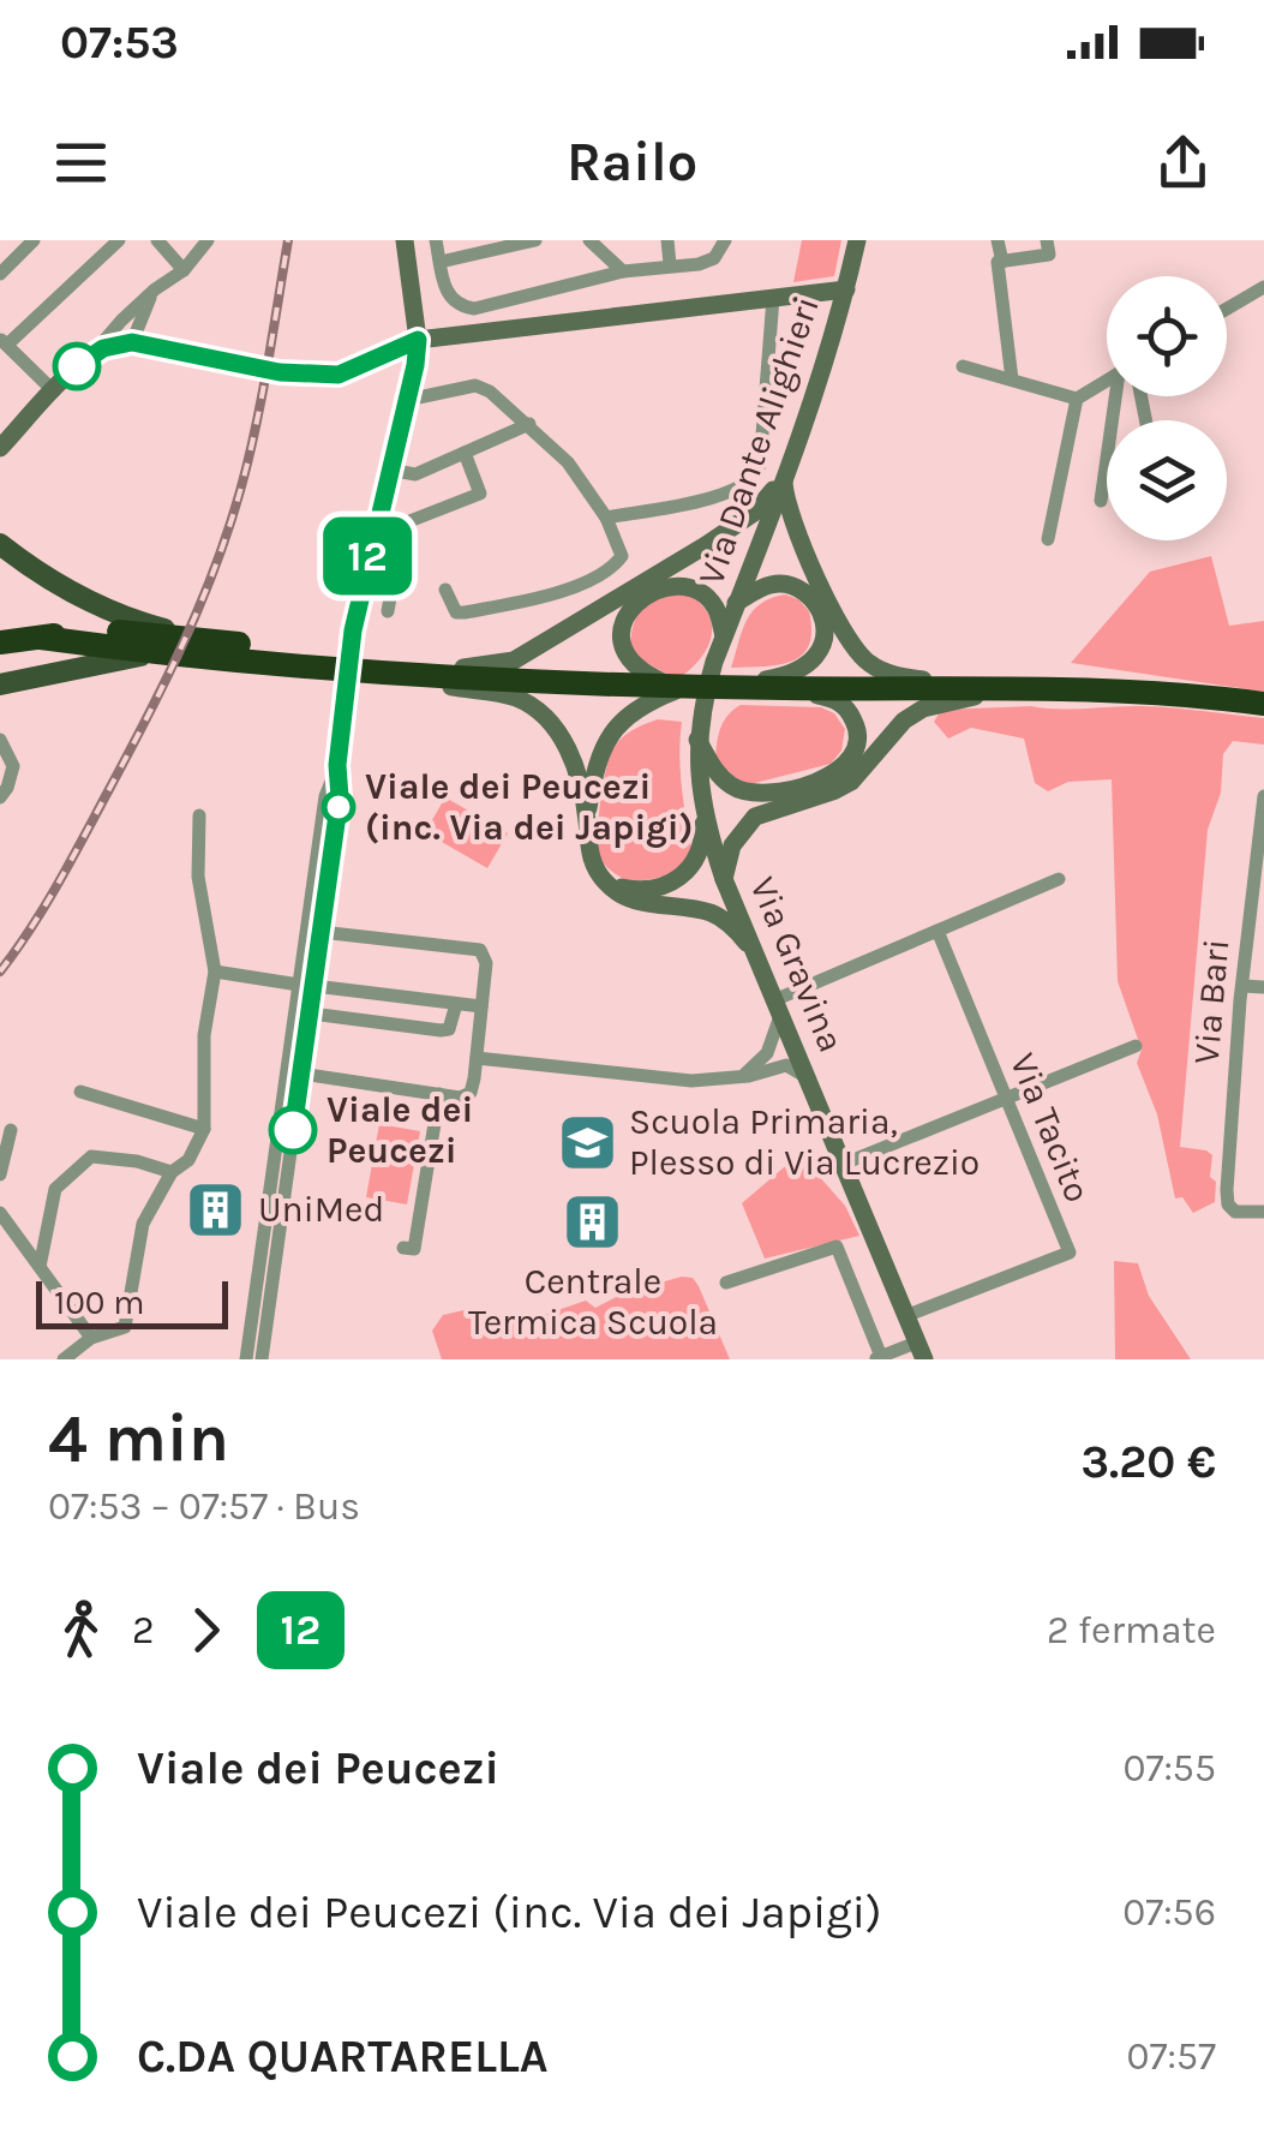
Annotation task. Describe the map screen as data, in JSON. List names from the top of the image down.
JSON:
{
  "streets": {
    "main road": ["Via Dante Alighieri", "Via Gravina"],
    "street": ["Via Bari", "Via Tacito"]
  },
  "crossings": [
    ["Via Dante Alighieri", "Via Gravina"],
    ["Via Gravina", "Via Tacito"]
  ],
  "places": {
    "other": ["Viale dei Peucezi (inc. Via dei Japigi)", "Viale dei Peucezi"],
    "school or university": ["Scuola Primaria, Plesso di Via Lucrezio"],
    "building": ["UniMed", "Centrale Termica Scuola"]
  },
  "lines": ["bus line 12"],
  "scale_bar": "100 m",
  "page": {
    "status": "07:53",
    "header": "Railo",
    "on_map": "12",
    "scale": "100 m",
    "heading": ["4 min", "07:53 – 07:57 · Bus", "3.20 €"],
    "legs": ["2", "12", "2 fermate"],
    "list": [
      {
        "name": "Viale dei Peucezi",
        "value": "07:55"
      },
      {
        "name": "Viale dei Peucezi (inc. Via dei Japigi)",
        "value": "07:56"
      },
      {
        "name": "C.DA QUARTARELLA",
        "value": "07:57"
      }
    ]
  }
}
